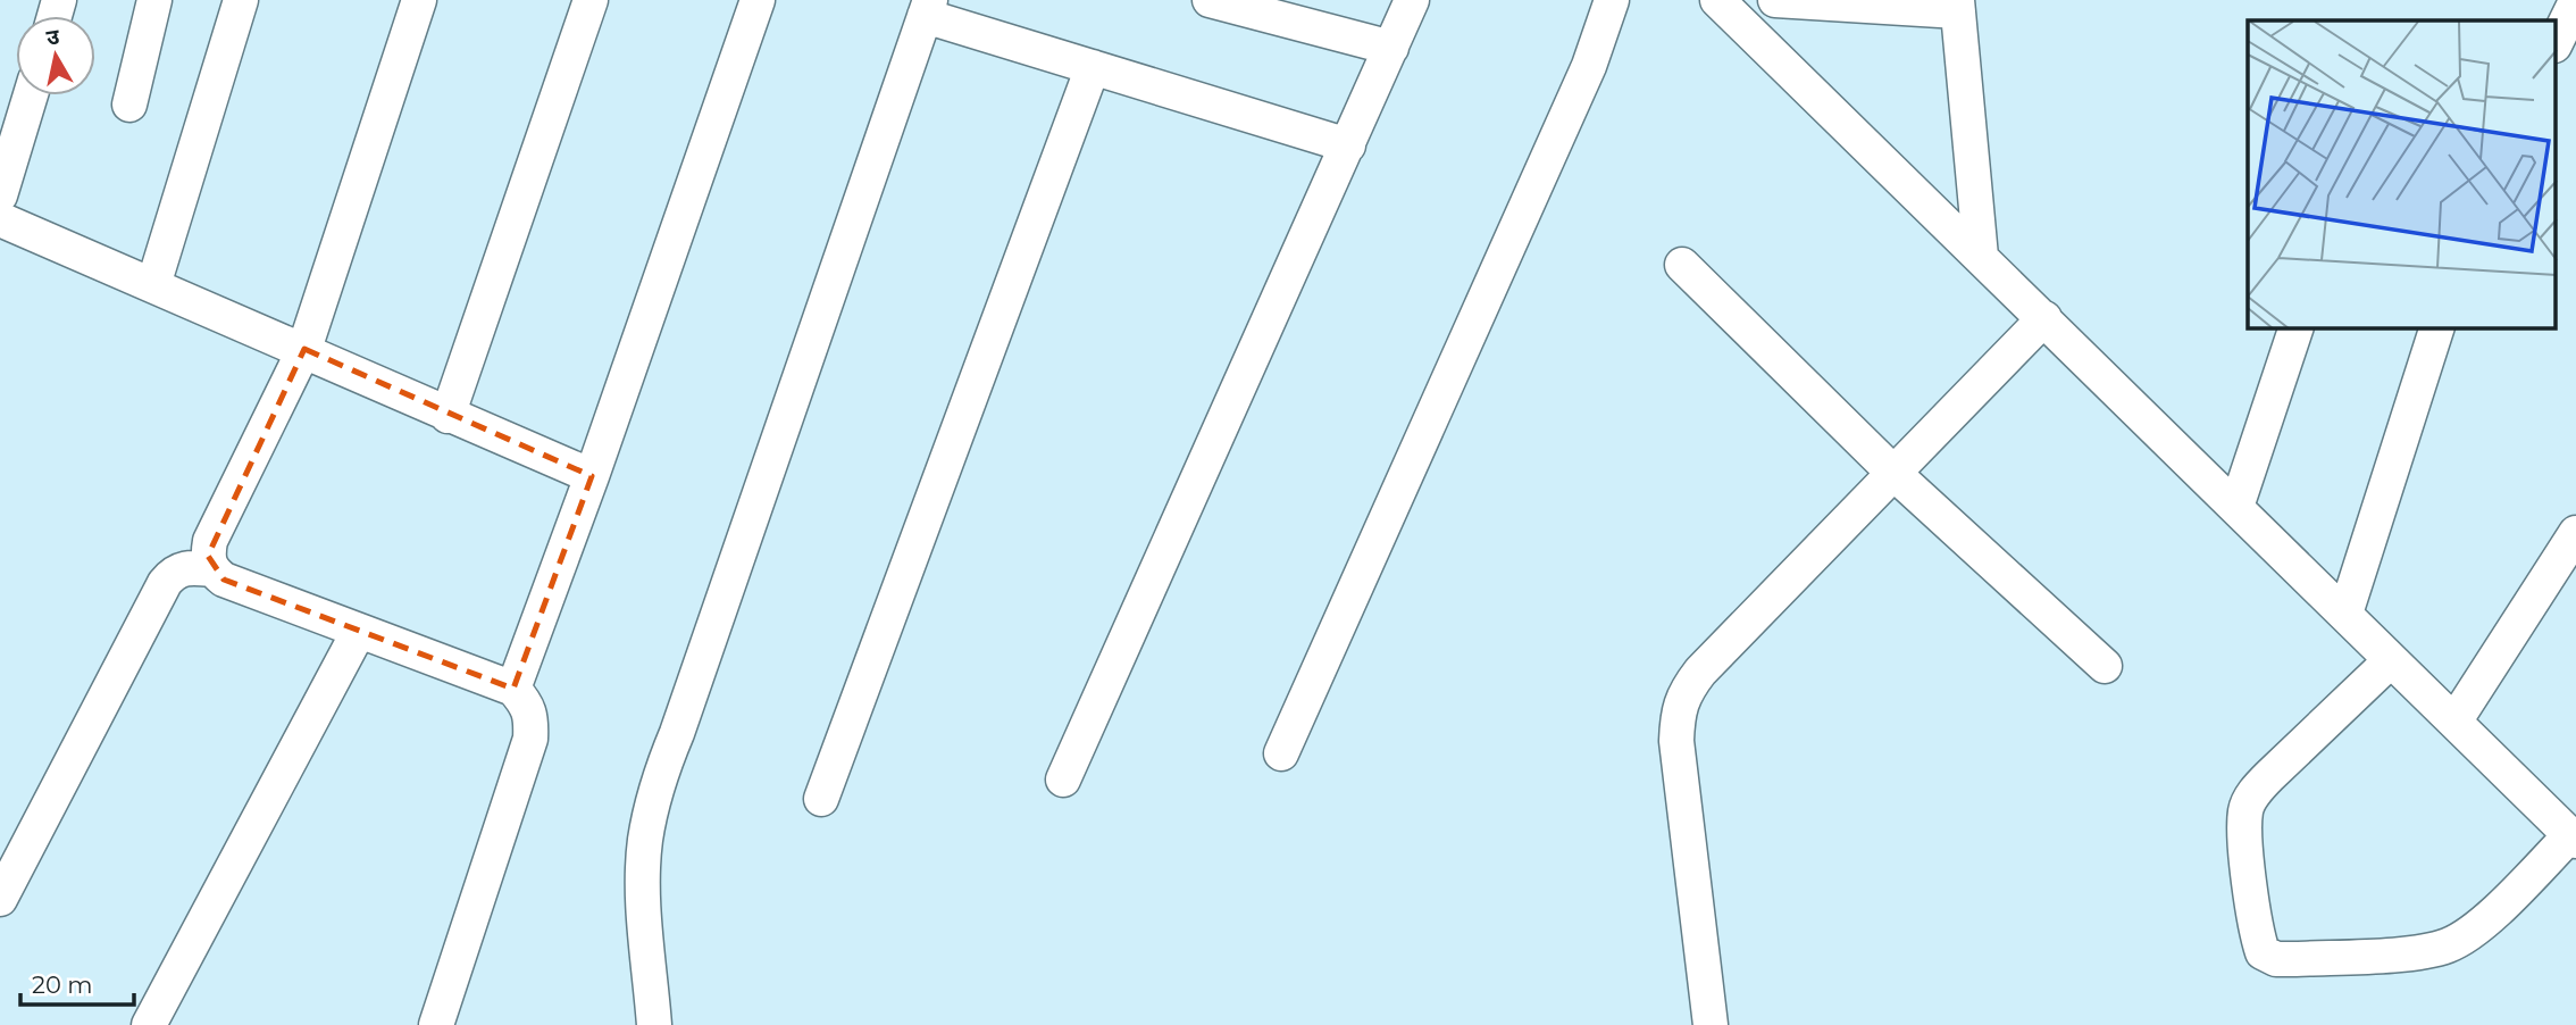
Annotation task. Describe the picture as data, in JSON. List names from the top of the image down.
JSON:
{
  "scale_bar": "20 m",
  "north": "top"
}
